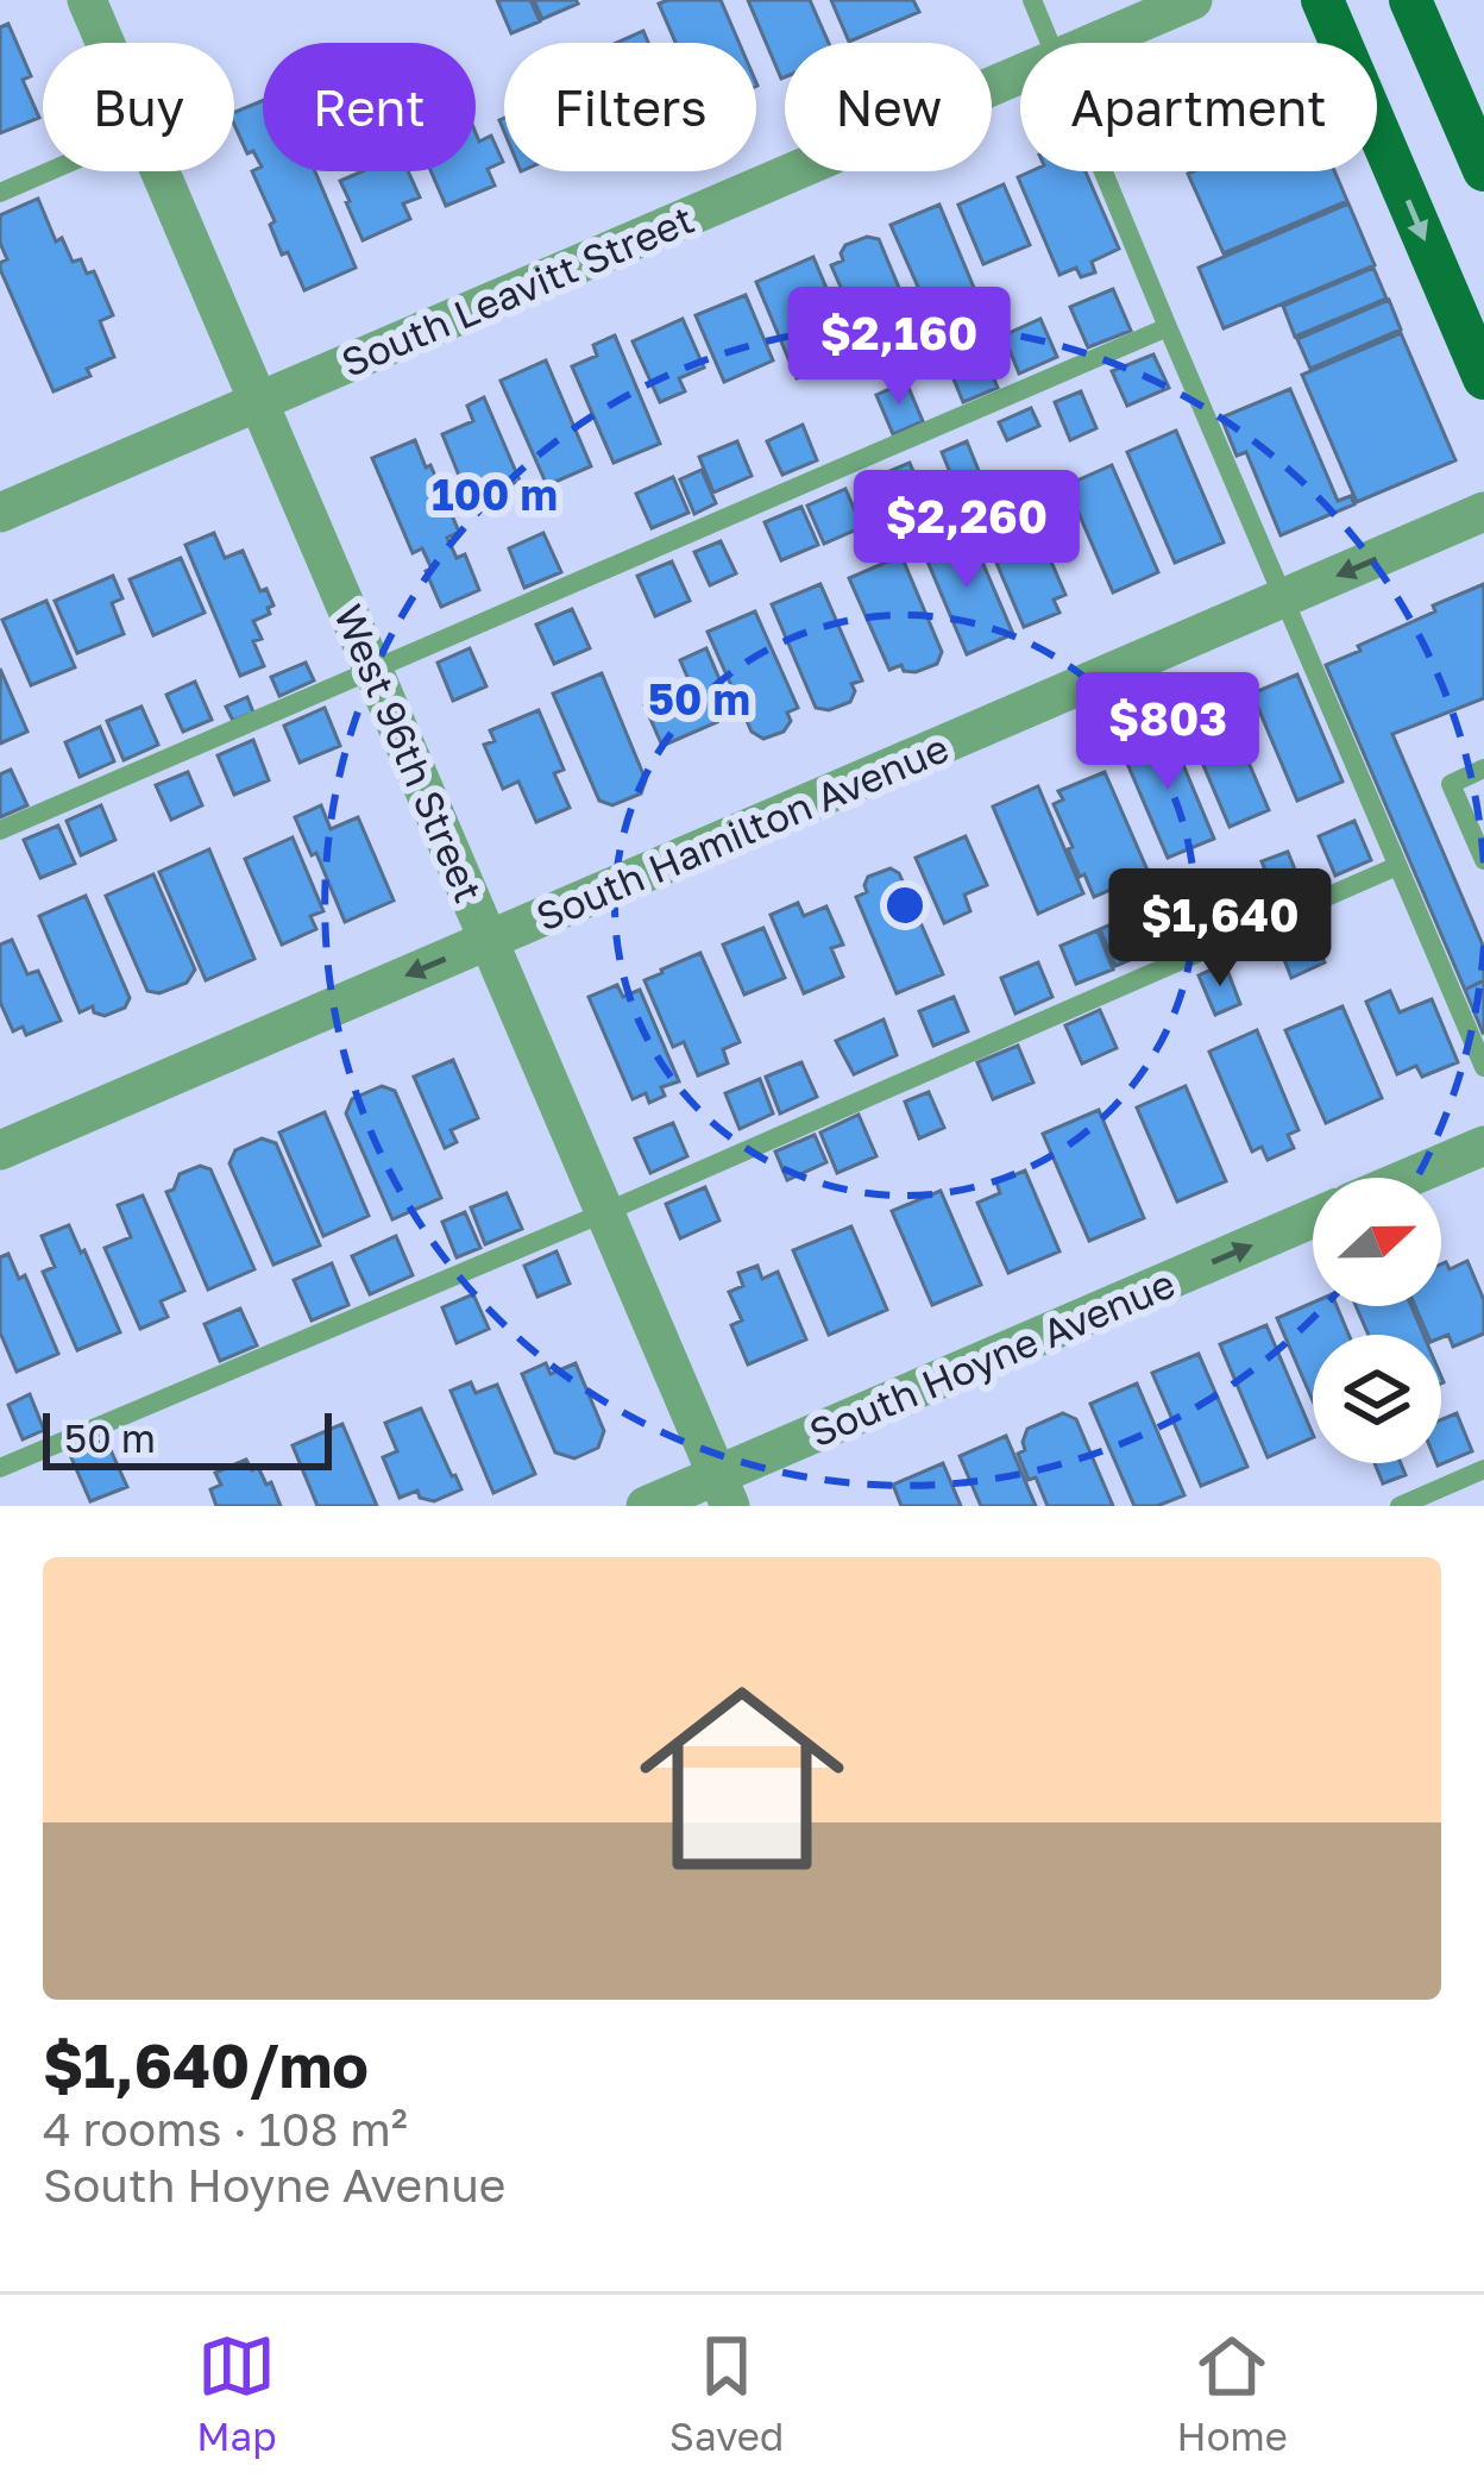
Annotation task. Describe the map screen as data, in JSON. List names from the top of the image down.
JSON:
{
  "streets": {
    "street": [
      "South Leavitt Street",
      "West 96th Street",
      "South Hamilton Avenue",
      "South Hoyne Avenue"
    ]
  },
  "crossings": [
    ["South Leavitt Street", "West 96th Street"],
    ["West 96th Street", "South Hamilton Avenue"],
    ["West 96th Street", "South Hoyne Avenue"]
  ],
  "one_way": ["South Hamilton Avenue", "South Hoyne Avenue"],
  "scale_bar": "50 m",
  "north": "right",
  "page": {
    "chip": [
      "Buy",
      "Rent",
      "Filters",
      "New",
      "Apartment"
    ],
    "price": [
      "$2,160",
      "$2,260",
      "$803",
      "$1,640"
    ],
    "scale": "50 m",
    "list": [
      {
        "name": "$1,640/mo",
        "note": "4 rooms · 108 m² · South Hoyne Avenue"
      }
    ],
    "tabs": ["Map", "Saved", "Home"]
  },
  "rings": ["100 m", "50 m"]
}
